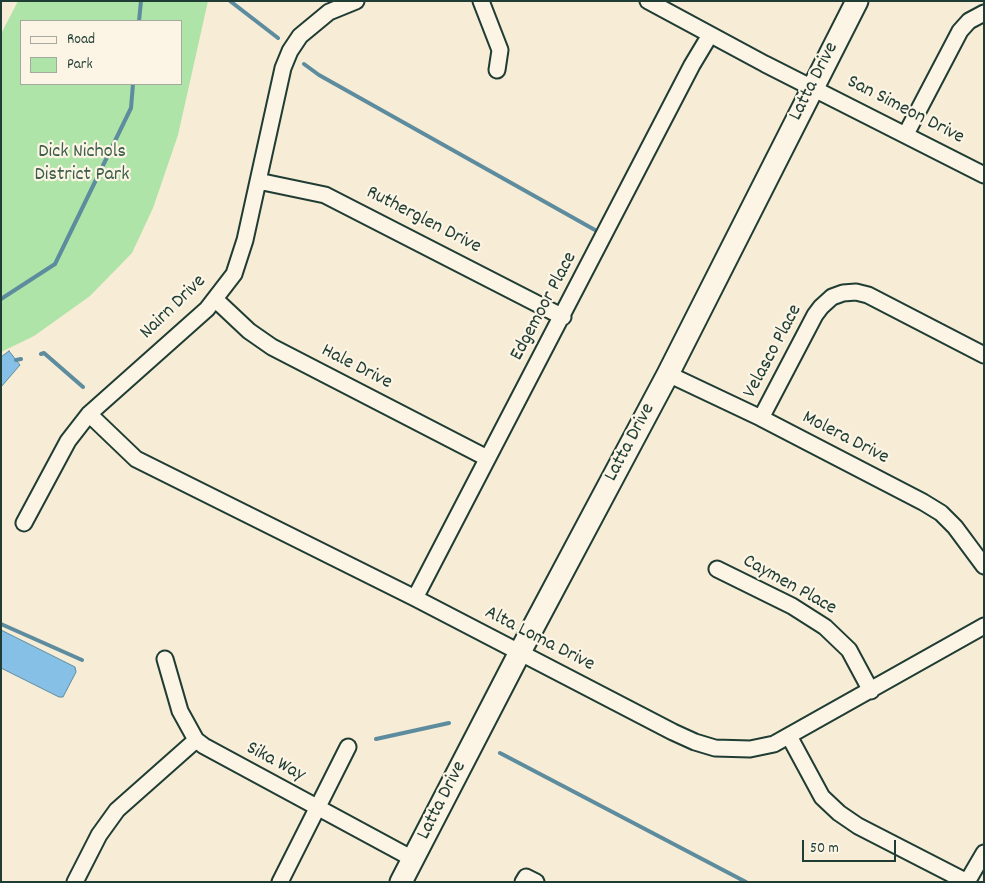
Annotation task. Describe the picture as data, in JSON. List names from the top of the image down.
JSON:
{
  "streets": {
    "street": [
      "Latta Drive",
      "San Simeon Drive",
      "Rutherglen Drive",
      "Edgemoor Place",
      "Nairn Drive",
      "Velasco Place",
      "Hale Drive",
      "Molera Drive",
      "Caymen Place",
      "Alta Loma Drive",
      "Sika Way"
    ]
  },
  "crossings": [
    ["Latta Drive", "San Simeon Drive"],
    ["Latta Drive", "Molera Drive"],
    ["Latta Drive", "Alta Loma Drive"],
    ["Latta Drive", "Sika Way"],
    ["San Simeon Drive", "Edgemoor Place"],
    ["Rutherglen Drive", "Edgemoor Place"],
    ["Rutherglen Drive", "Nairn Drive"],
    ["Edgemoor Place", "Hale Drive"],
    ["Edgemoor Place", "Alta Loma Drive"],
    ["Nairn Drive", "Hale Drive"],
    ["Nairn Drive", "Alta Loma Drive"],
    ["Velasco Place", "Molera Drive"],
    ["Caymen Place", "Alta Loma Drive"]
  ],
  "parks": ["Dick Nichols District Park"],
  "legend": ["Road", "Park"],
  "scale_bar": "50 m"
}
